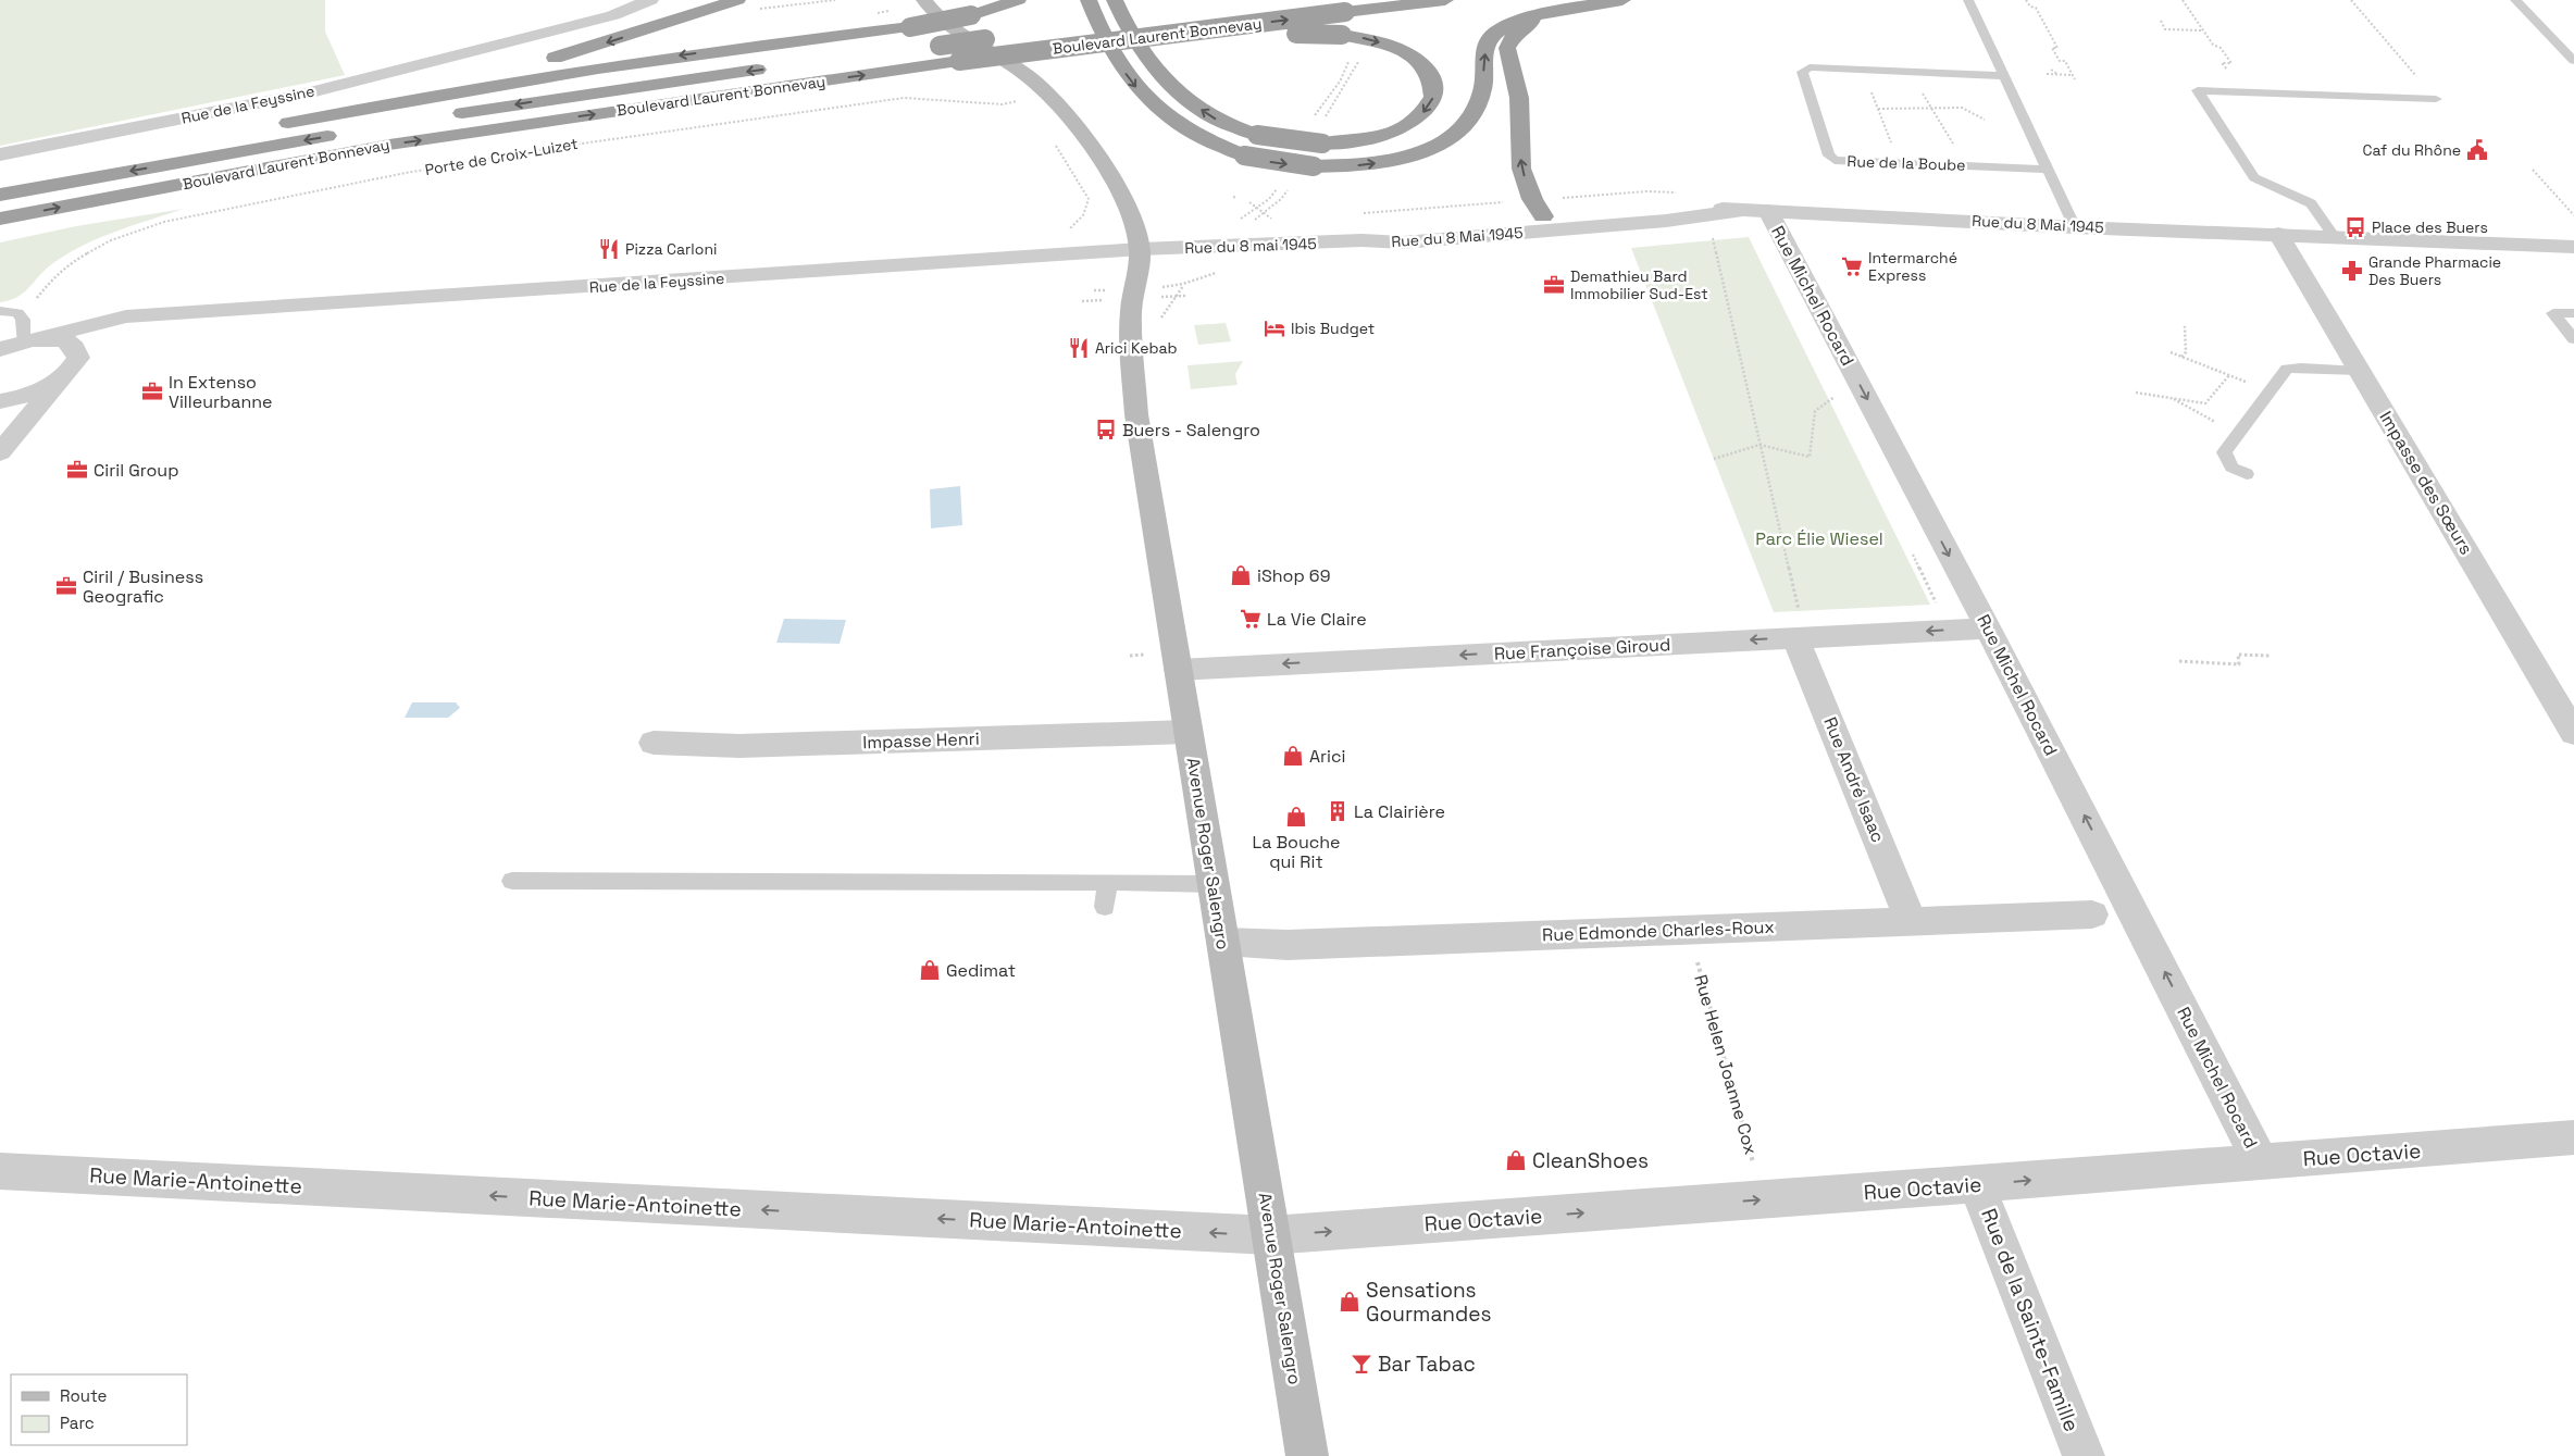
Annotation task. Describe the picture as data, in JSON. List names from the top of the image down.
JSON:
{
  "streets": {
    "highway": ["Boulevard Laurent Bonnevay"],
    "main road": ["Avenue Roger Salengro"],
    "street": [
      "Rue de la Feyssine",
      "Rue du 8 Mai 1945",
      "Rue du 8 mai 1945",
      "Rue Michel Rocard",
      "Impasse des Sœurs",
      "Rue Françoise Giroud",
      "Impasse Henri",
      "Rue André Isaac",
      "Rue Edmonde Charles-Roux",
      "Rue Octavie",
      "Rue Marie-Antoinette",
      "Rue de la Sainte-Famille"
    ],
    "lane": ["Rue de la Boube"],
    "path": ["Porte de Croix-Luizet", "Rue Helen Joanne Cox"]
  },
  "crossings": [
    ["Rue de la Feyssine", "Porte de Croix-Luizet"],
    ["Rue de la Feyssine", "Rue du 8 mai 1945"],
    ["Rue de la Feyssine", "Avenue Roger Salengro"],
    ["Rue du 8 Mai 1945", "Rue du 8 mai 1945"],
    ["Rue du 8 Mai 1945", "Rue Michel Rocard"],
    ["Rue du 8 Mai 1945", "Impasse des Sœurs"],
    ["Rue du 8 mai 1945", "Avenue Roger Salengro"],
    ["Rue Michel Rocard", "Rue Françoise Giroud"],
    ["Rue Michel Rocard", "Rue Octavie"],
    ["Rue Françoise Giroud", "Rue André Isaac"],
    ["Rue Françoise Giroud", "Avenue Roger Salengro"],
    ["Impasse Henri", "Avenue Roger Salengro"],
    ["Rue André Isaac", "Rue Edmonde Charles-Roux"],
    ["Avenue Roger Salengro", "Rue Edmonde Charles-Roux"],
    ["Avenue Roger Salengro", "Rue Octavie"],
    ["Avenue Roger Salengro", "Rue Marie-Antoinette"],
    ["Rue Edmonde Charles-Roux", "Rue Helen Joanne Cox"],
    ["Rue Helen Joanne Cox", "Rue Octavie"],
    ["Rue Octavie", "Rue Marie-Antoinette"],
    ["Rue Octavie", "Rue de la Sainte-Famille"]
  ],
  "one_way": ["Rue Françoise Giroud", "Rue Octavie", "Rue Marie-Antoinette"],
  "parks": ["Parc Élie Wiesel"],
  "places": {
    "public building": ["Caf du Rhône"],
    "bus stop": ["Place des Buers", "Buers - Salengro"],
    "restaurant": ["Pizza Carloni", "Arici Kebab"],
    "supermarket": ["Intermarché Express", "La Vie Claire"],
    "pharmacy": ["Grande Pharmacie Des Buers"],
    "office": [
      "Demathieu Bard Immobilier Sud-Est",
      "In Extenso Villeurbanne",
      "Ciril Group",
      "Ciril / Business Geografic"
    ],
    "hotel": ["Ibis Budget"],
    "shop": [
      "iShop 69",
      "Arici",
      "La Bouche qui Rit",
      "Gedimat",
      "CleanShoes",
      "Sensations Gourmandes"
    ],
    "building": ["La Clairière"],
    "bar": ["Bar Tabac"]
  },
  "legend": ["Route", "Parc"]
}
